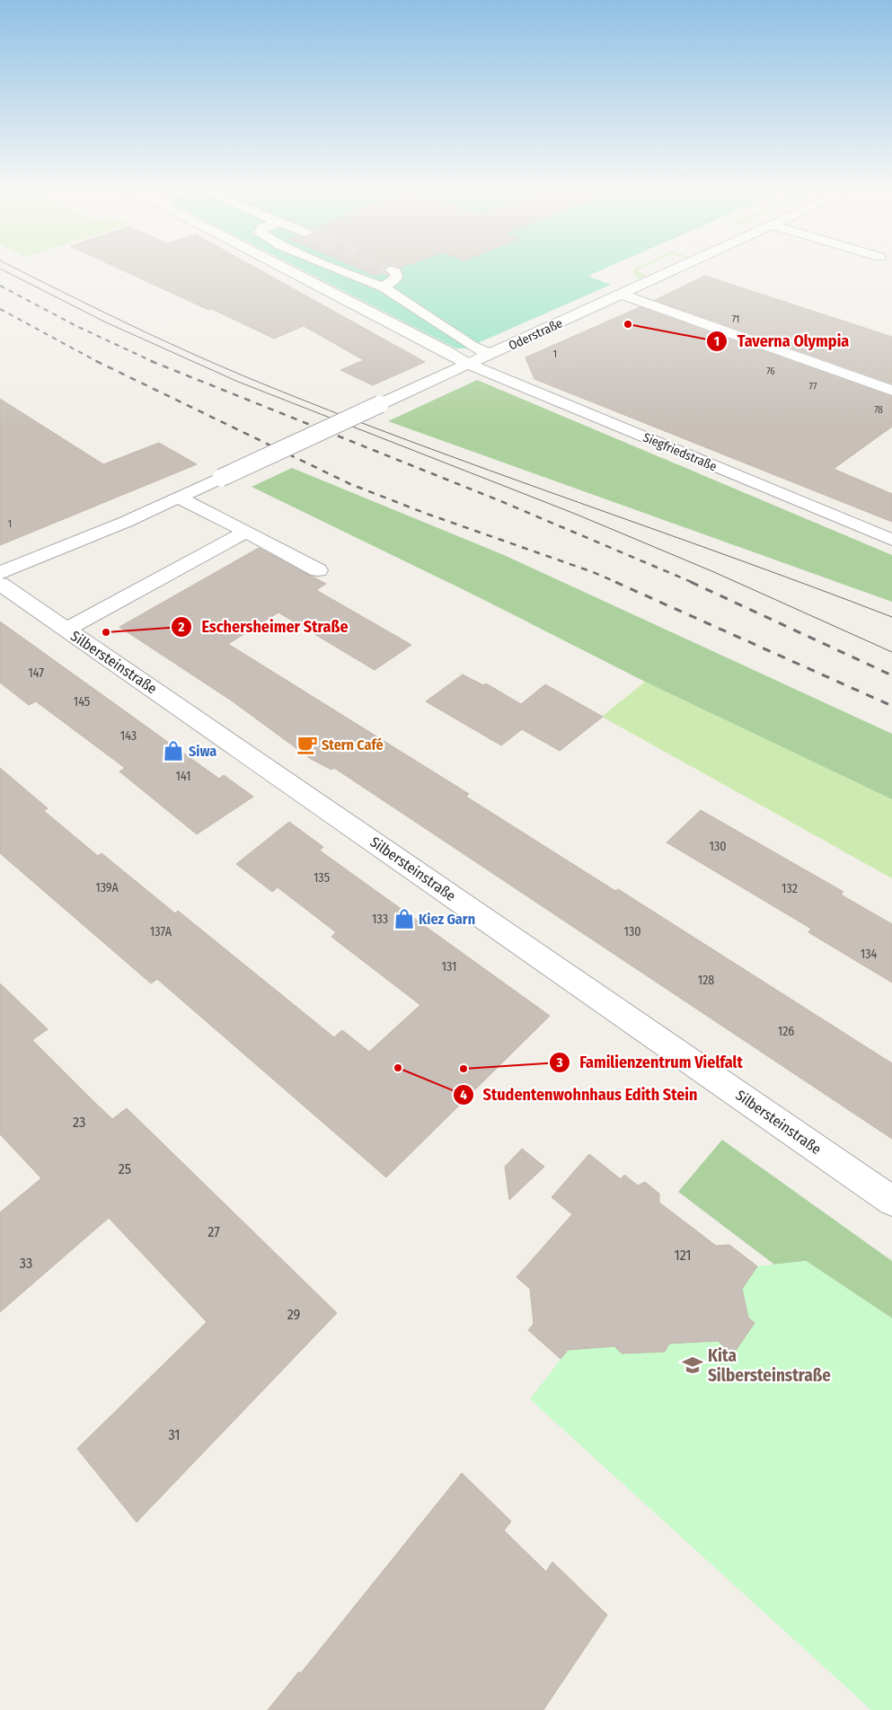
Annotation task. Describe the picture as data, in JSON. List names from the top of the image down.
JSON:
{
  "streets": {
    "street": ["Oderstraße", "Siegfriedstraße", "Silbersteinstraße"]
  },
  "crossings": [
    ["Oderstraße", "Siegfriedstraße"]
  ],
  "places": {
    "other": [
      "Taverna Olympia",
      "Eschersheimer Straße",
      "Studentenwohnhaus Edith Stein",
      "Familienzentrum Vielfalt"
    ],
    "cafe": ["Stern Café"],
    "shop": ["Siwa", "Kiez Garn"],
    "school or university": ["Kita Silbersteinstraße"]
  },
  "house_numbers": [
    "71",
    "1",
    "76",
    "77",
    "78",
    "1",
    "147",
    "145",
    "143",
    "141",
    "130",
    "135",
    "139A",
    "132",
    "133",
    "137A",
    "130",
    "134",
    "131",
    "128",
    "126",
    "23",
    "25",
    "27",
    "121",
    "33",
    "29",
    "31"
  ]
}
